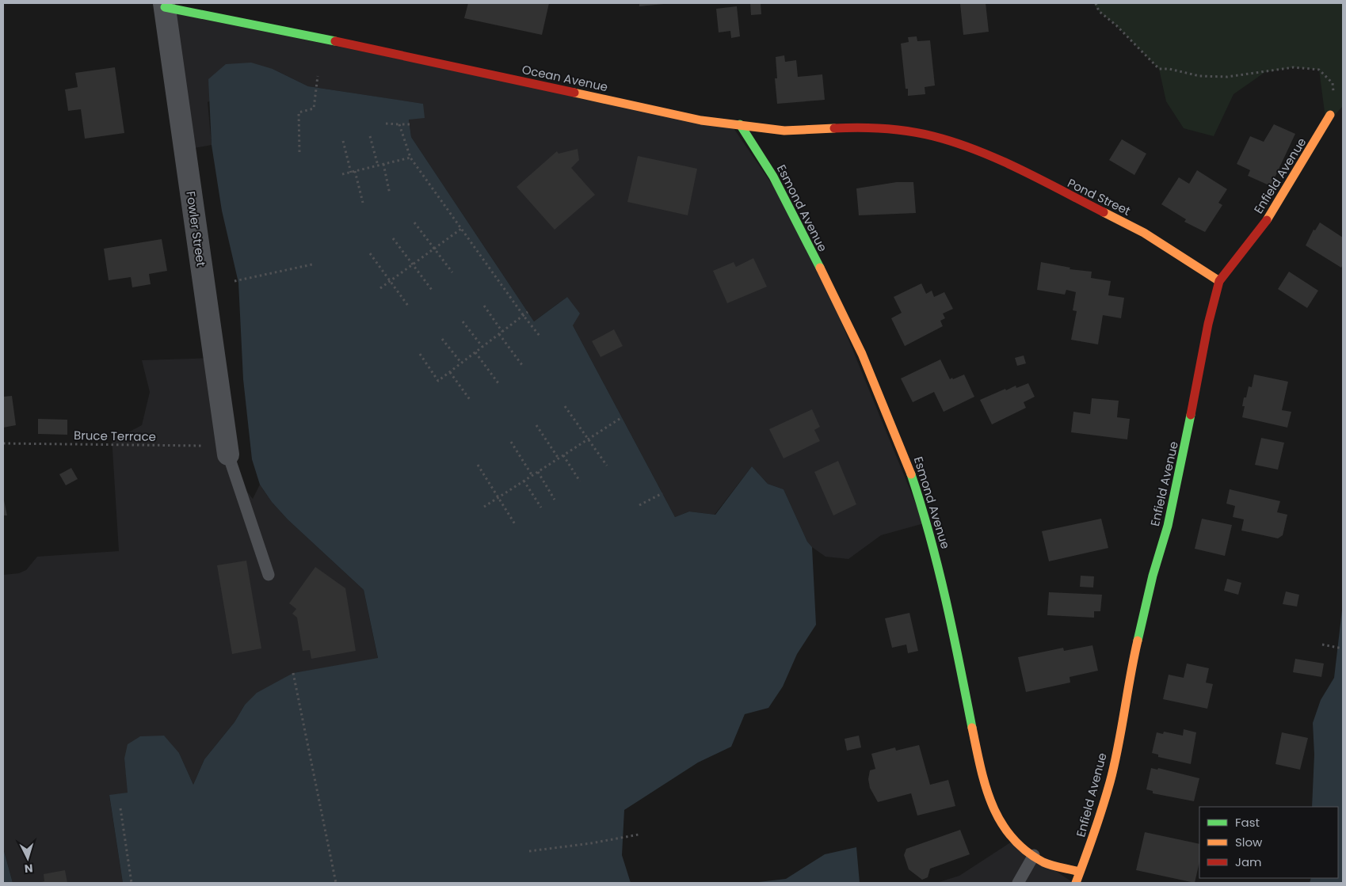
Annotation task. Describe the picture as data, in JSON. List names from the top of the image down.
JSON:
{
  "streets": {
    "street": [
      "Ocean Avenue",
      "Enfield Avenue",
      "Pond Street",
      "Esmond Avenue",
      "Fowler Street"
    ],
    "path": ["Bruce Terrace"]
  },
  "crossings": [
    ["Ocean Avenue", "Pond Street"],
    ["Ocean Avenue", "Esmond Avenue"],
    ["Ocean Avenue", "Fowler Street"],
    ["Enfield Avenue", "Pond Street"],
    ["Enfield Avenue", "Esmond Avenue"],
    ["Fowler Street", "Bruce Terrace"]
  ],
  "legend": ["Fast", "Slow", "Jam"],
  "north": "bottom"
}
